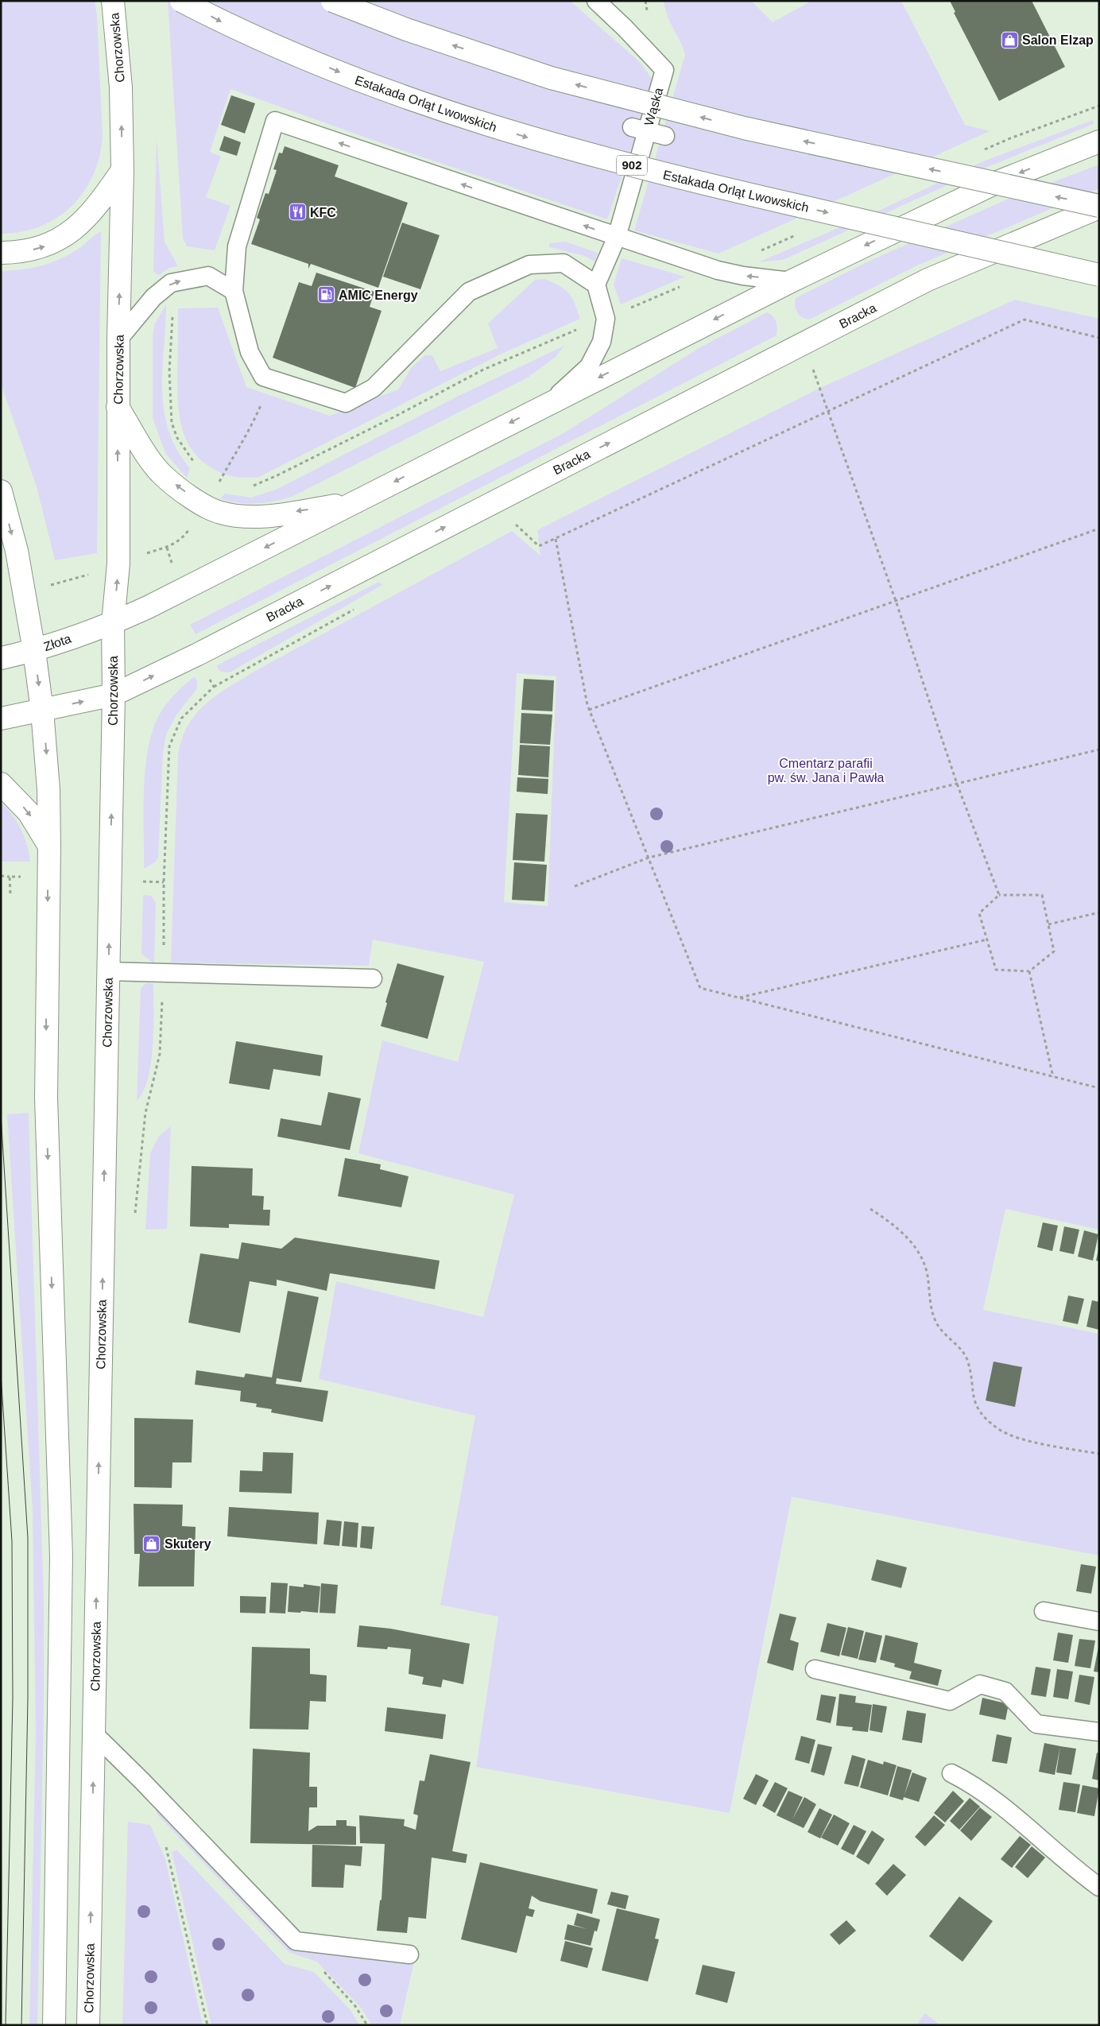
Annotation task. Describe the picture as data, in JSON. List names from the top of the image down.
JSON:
{
  "streets": {
    "main road": [
      "Chorzowska",
      "Estakada Orląt Lwowskich",
      "902",
      "Bracka",
      "Złota"
    ],
    "lane": ["Wąska"]
  },
  "crossings": [
    ["Chorzowska", "Bracka"],
    ["Chorzowska", "Złota"]
  ],
  "parks": ["Cmentarz parafii pw. św. Jana i Pawła"],
  "places": {
    "shop": ["Salon Elzap", "Skutery"],
    "restaurant": ["KFC"],
    "fuel station": ["AMIC Energy"]
  }
}
